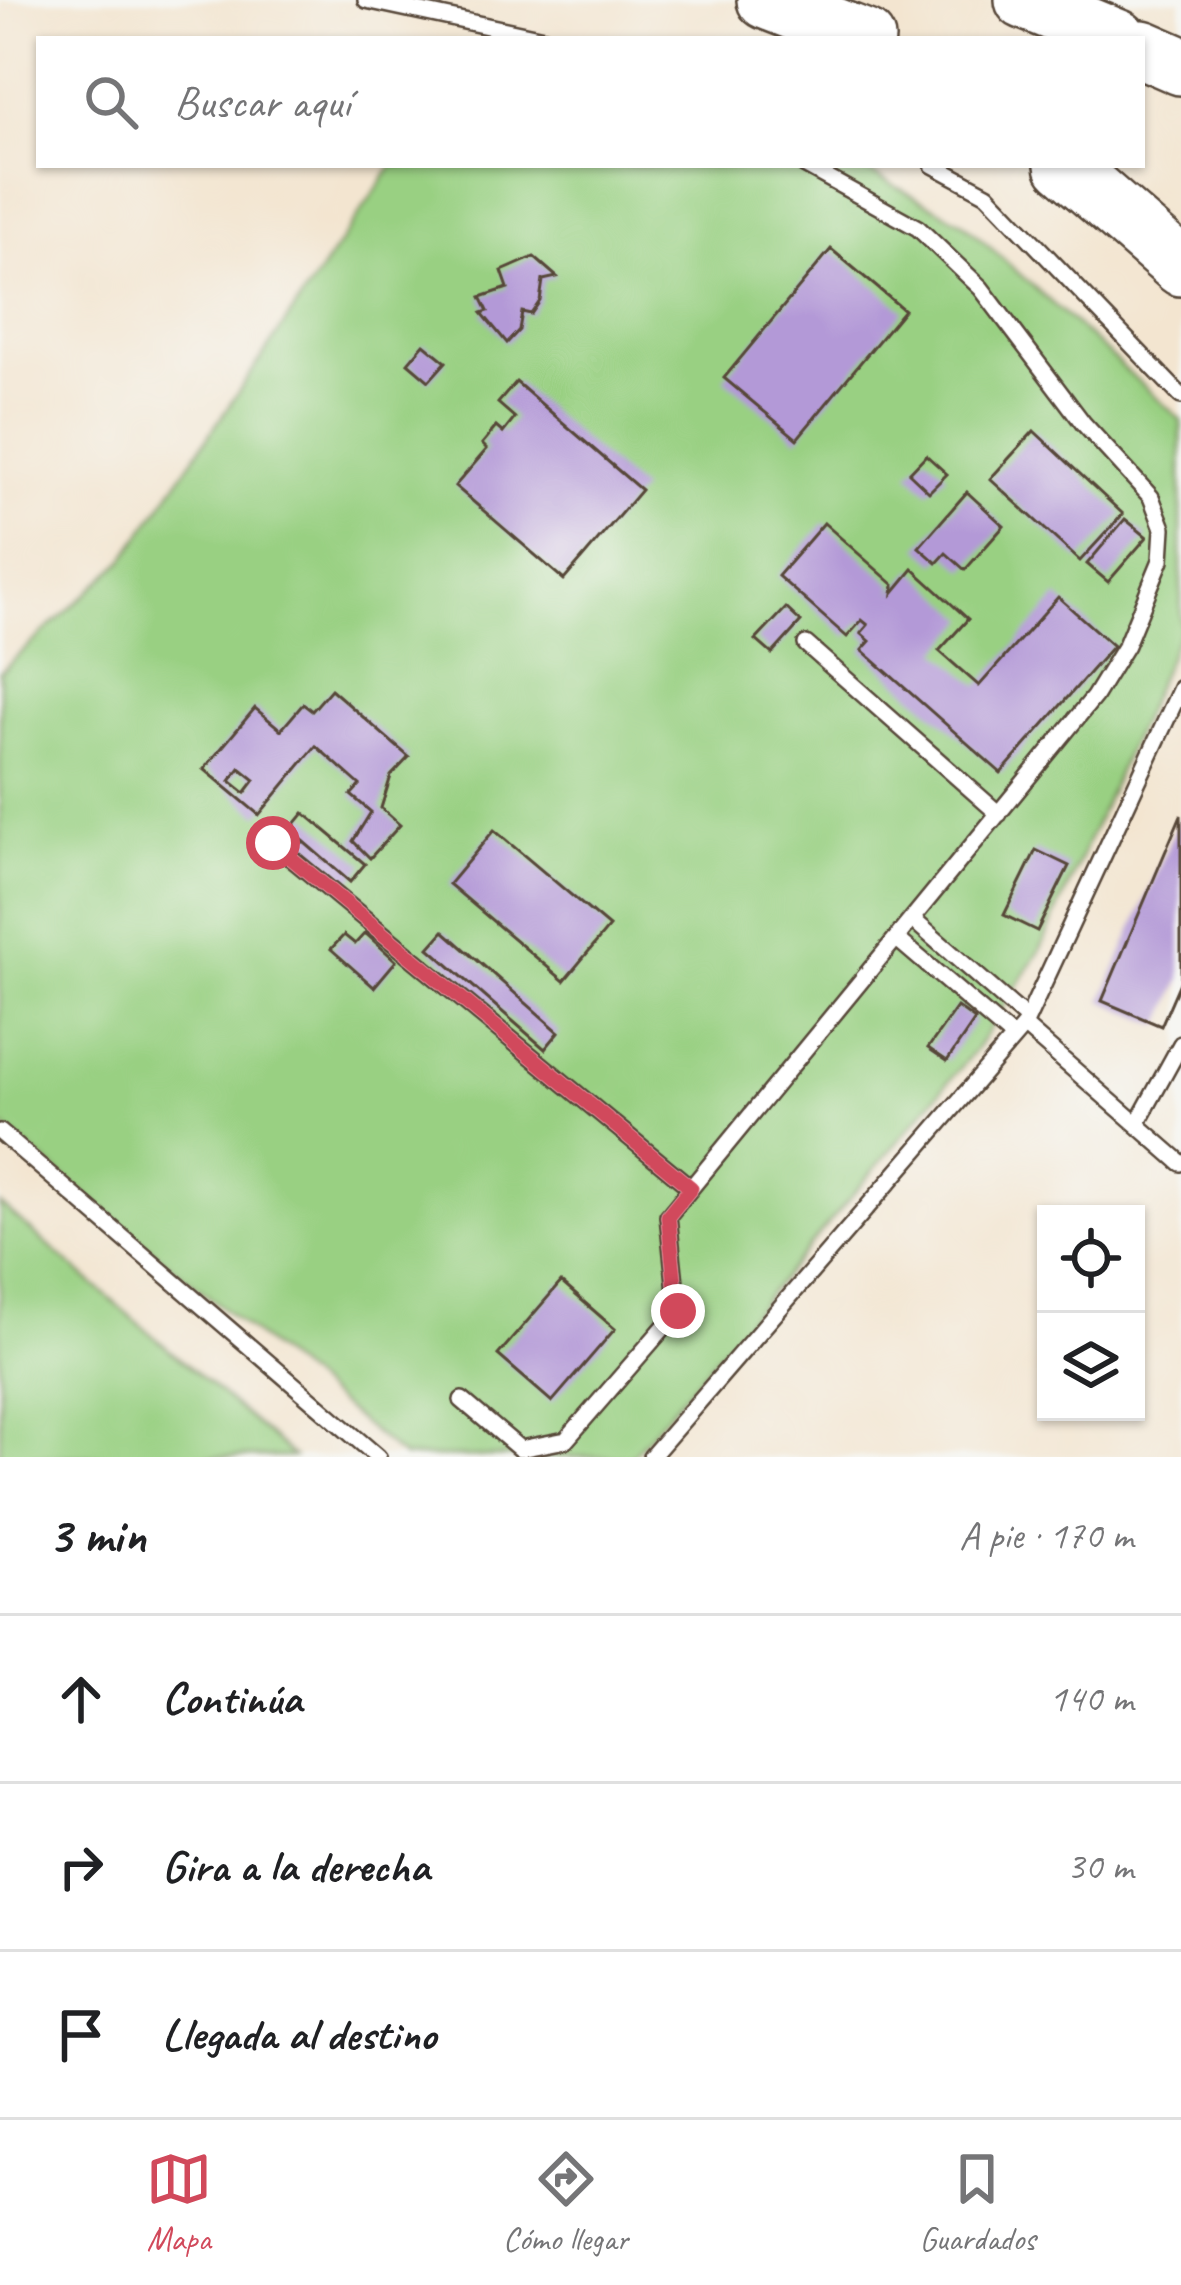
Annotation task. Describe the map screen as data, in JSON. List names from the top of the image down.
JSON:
{
  "page": {
    "search": "Buscar aquí",
    "heading": ["3 min", "A pie · 170 m"],
    "list": [
      ["Continúa", "140 m"],
      ["Gira a la derecha", "30 m"],
      "Llegada al destino"
    ],
    "nav": ["Mapa", "Cómo llegar", "Guardados"]
  }
}
